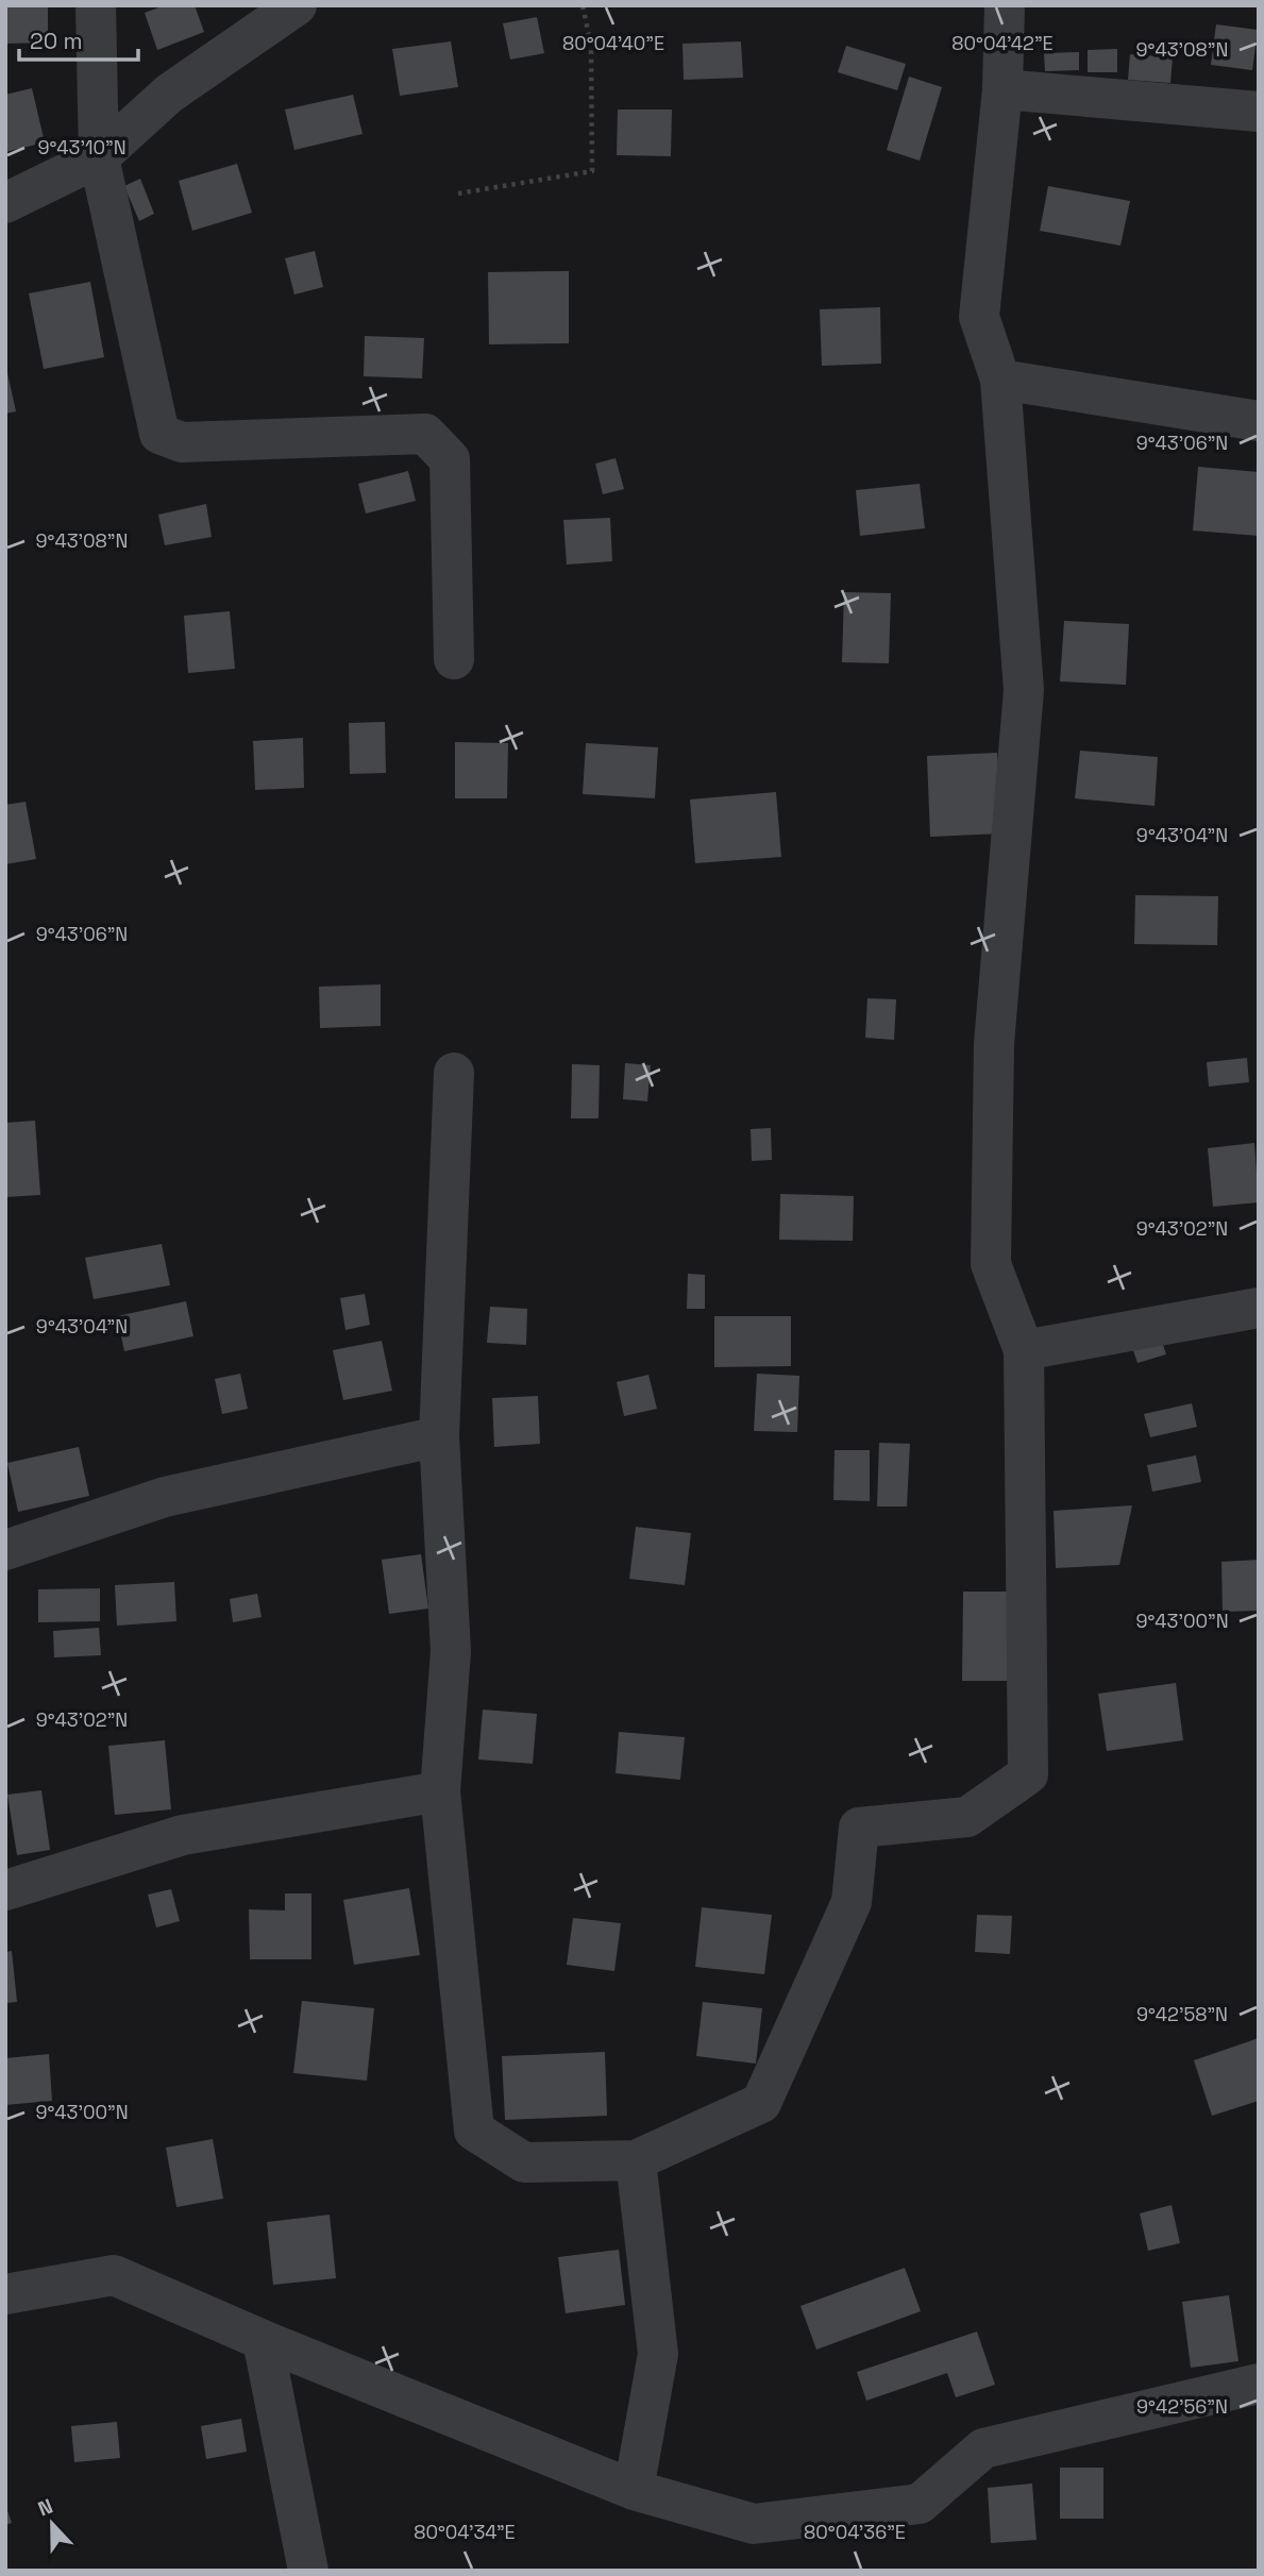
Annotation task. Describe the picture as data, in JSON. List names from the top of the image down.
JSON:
{
  "scale_bar": "20 m",
  "north": "top",
  "coordinates": [
    "80°04'40\"E",
    "80°04'42\"E",
    "9°43'08\"N",
    "9°43'10\"N",
    "9°43'06\"N",
    "9°43'04\"N",
    "9°43'02\"N",
    "9°43'00\"N",
    "9°42'58\"N",
    "9°42'56\"N",
    "80°04'34\"E",
    "80°04'36\"E"
  ]
}
